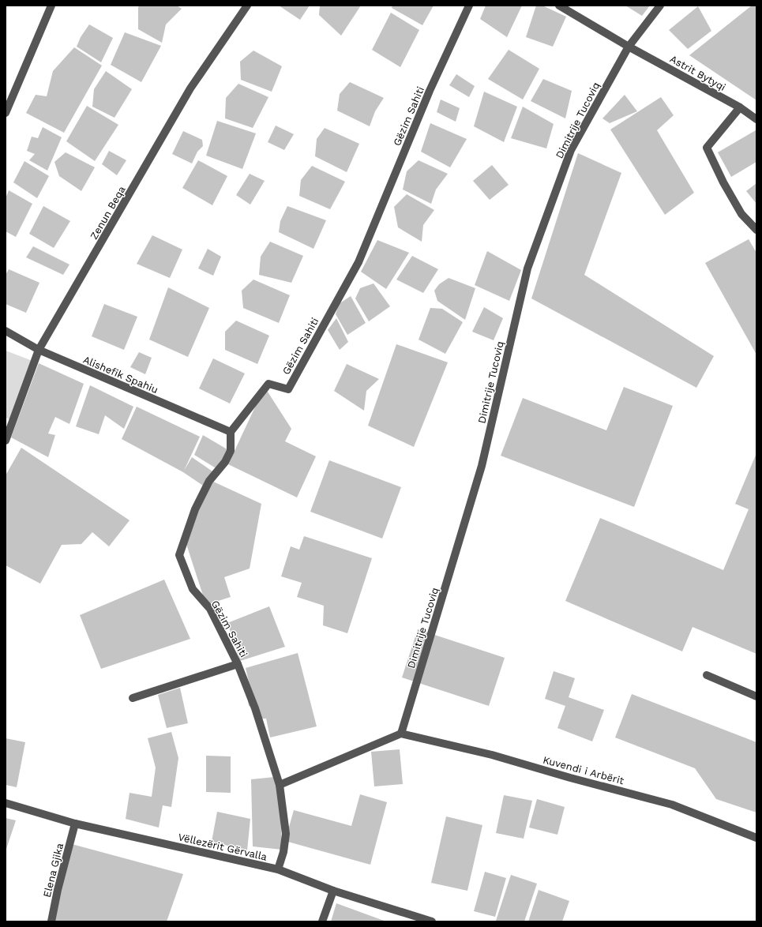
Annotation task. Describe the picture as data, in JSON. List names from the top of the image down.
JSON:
{
  "streets": {
    "street": [
      "Astrit Bytyqi",
      "Gëzim Sahiti",
      "Dimitrije Tucoviq",
      "Zenun Beqa",
      "Alishefik Spahiu",
      "Kuvendi i Arbërit",
      "Vëllezërit Gërvalla",
      "Elena Gjika"
    ]
  },
  "crossings": [
    ["Astrit Bytyqi", "Dimitrije Tucoviq"],
    ["Gëzim Sahiti", "Alishefik Spahiu"],
    ["Gëzim Sahiti", "Vëllezërit Gërvalla"],
    ["Dimitrije Tucoviq", "Kuvendi i Arbërit"],
    ["Zenun Beqa", "Alishefik Spahiu"],
    ["Vëllezërit Gërvalla", "Elena Gjika"]
  ]
}
